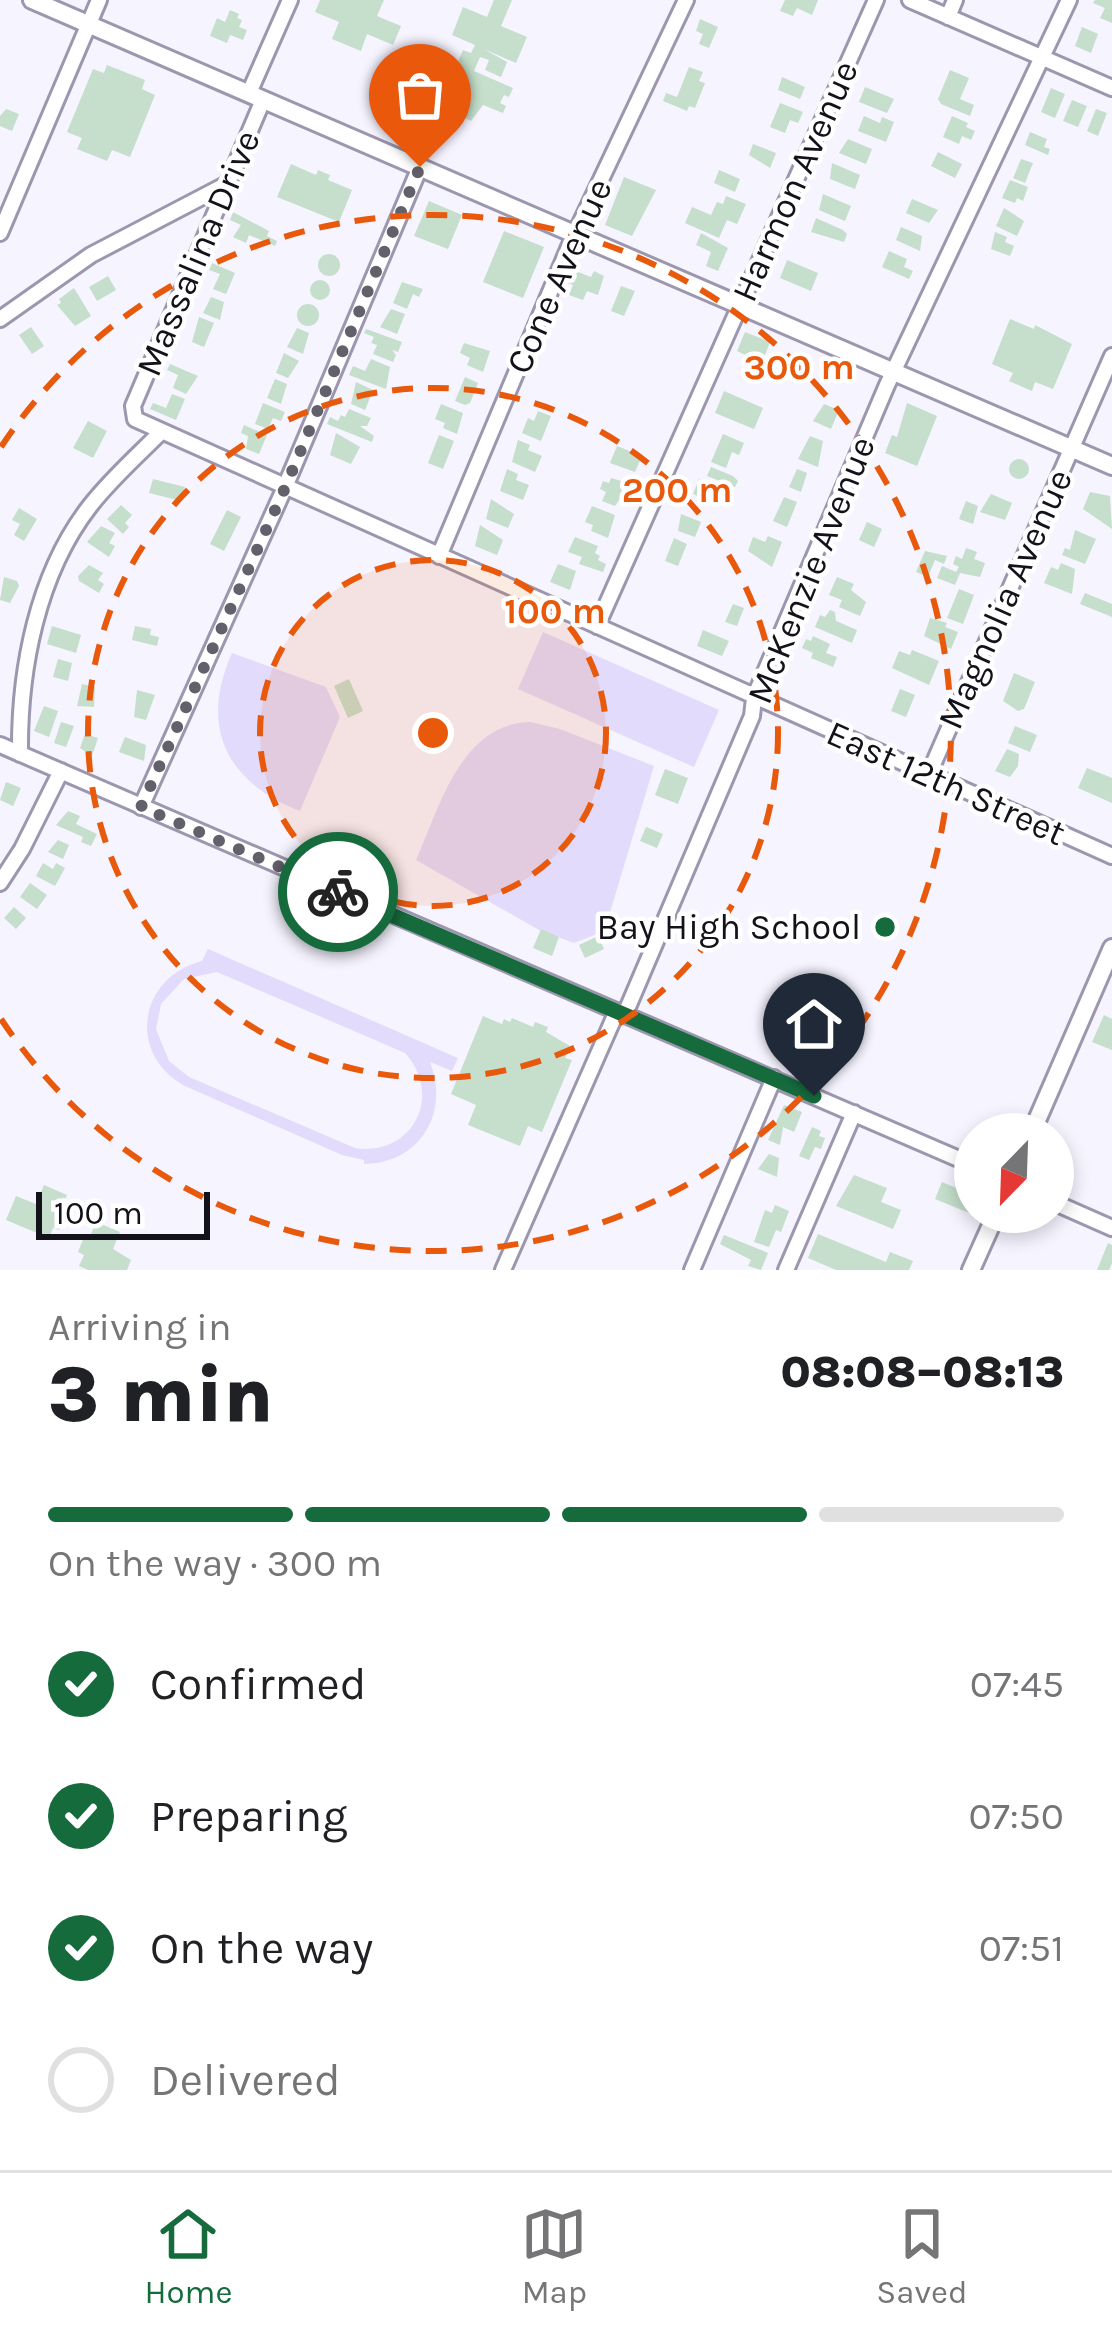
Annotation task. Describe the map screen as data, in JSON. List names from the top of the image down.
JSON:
{
  "streets": {
    "street": [
      "Harmon Avenue",
      "Massalina Drive",
      "Cone Avenue",
      "McKenzie Avenue",
      "Magnolia Avenue",
      "East 12th Street"
    ]
  },
  "crossings": [
    ["Harmon Avenue", "East 12th Street"],
    ["Massalina Drive", "East 12th Street"],
    ["Cone Avenue", "East 12th Street"],
    ["McKenzie Avenue", "East 12th Street"],
    ["Magnolia Avenue", "East 12th Street"]
  ],
  "places": ["Bay High School"],
  "scale_bar": "100 m",
  "north": "bottom left",
  "page": {
    "scale": "100 m",
    "heading": ["3 min", "Arriving in", "08:08–08:13"],
    "bar": "On the way · 300 m",
    "list": [
      ["Confirmed", "07:45"],
      ["Preparing", "07:50"],
      ["On the way", "07:51"],
      "Delivered"
    ],
    "tabs": ["Home", "Map", "Saved"]
  },
  "rings": ["300 m", "200 m", "100 m"]
}
